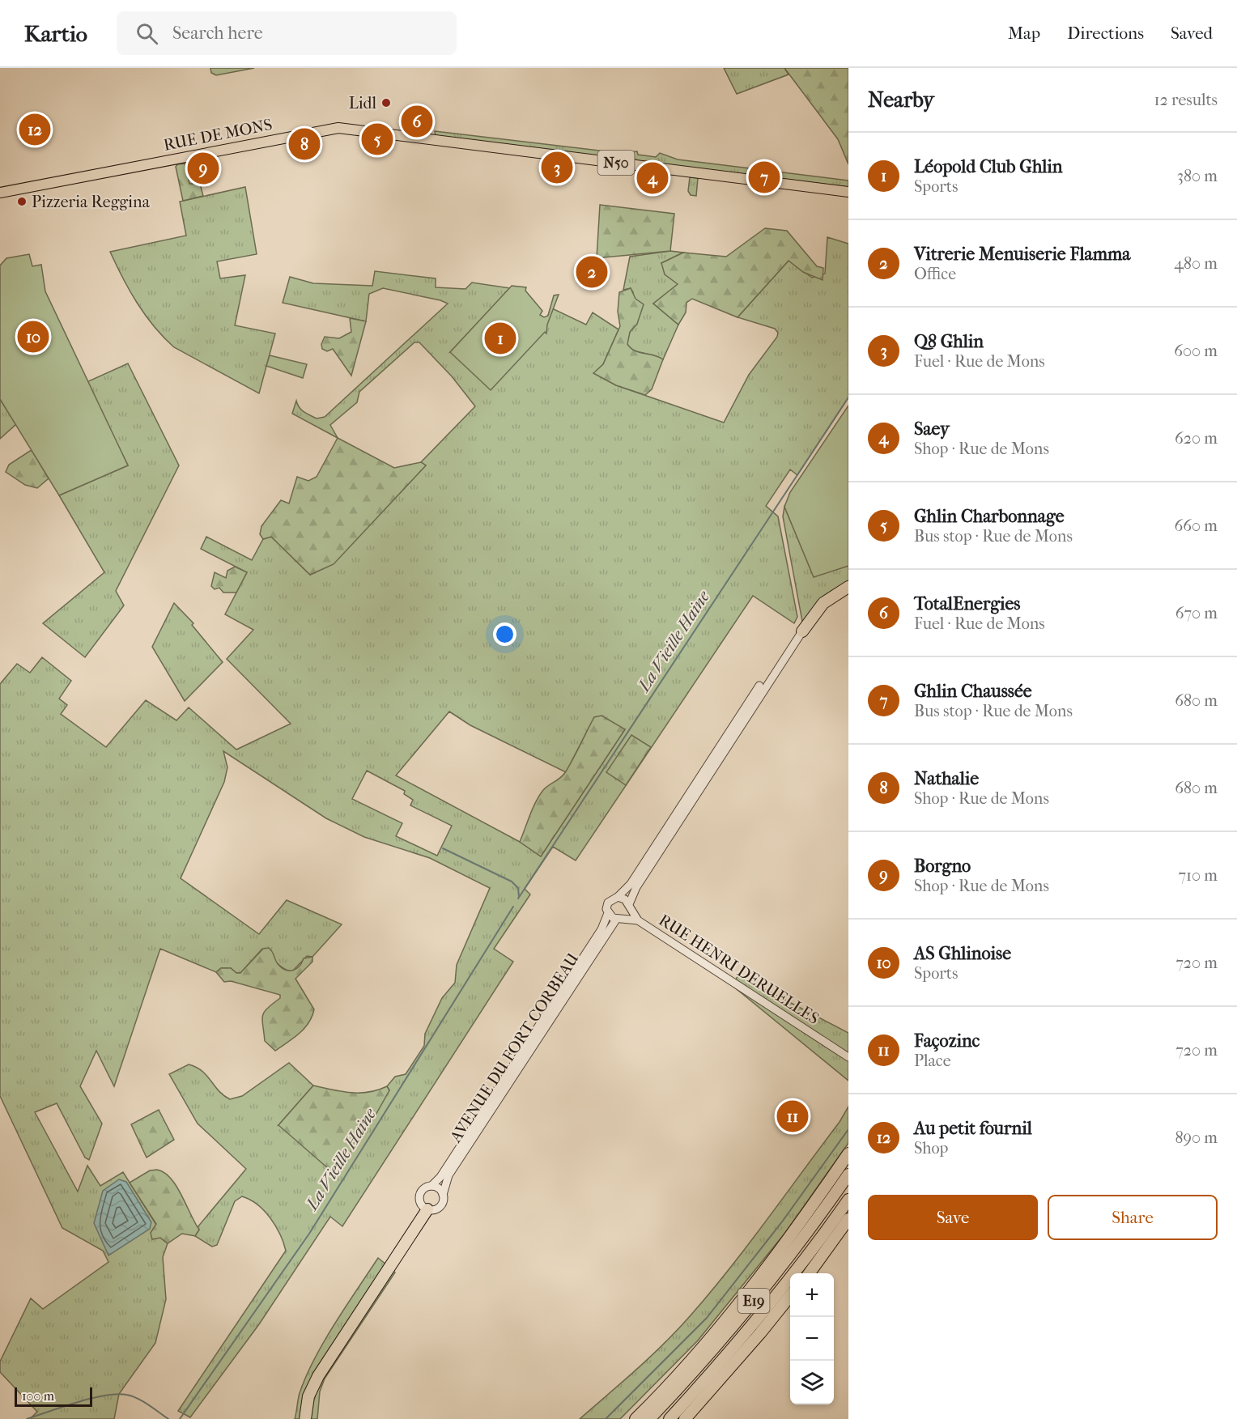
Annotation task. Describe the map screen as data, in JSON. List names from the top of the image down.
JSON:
{
  "streets": {
    "highway": ["E19"],
    "main road": ["RUE DE MONS", "N50"],
    "street": ["RUE HENRI DERUELLES", "AVENUE DU FORT CORBEAU"]
  },
  "crossings": [
    ["RUE HENRI DERUELLES", "AVENUE DU FORT CORBEAU"]
  ],
  "water": ["La Vieille Haine"],
  "places": ["Lidl", "Pizzeria Reggina"],
  "scale_bar": "100 m",
  "page": {
    "header": "Kartio",
    "search": "Search here",
    "nav": ["Map", "Directions", "Saved"],
    "heading": ["Nearby", "12 results"],
    "pins": [
      "6",
      "12",
      "5",
      "8",
      "3",
      "9",
      "7",
      "4",
      "2",
      "10",
      "1",
      "11"
    ],
    "list": [
      {
        "mark": "1",
        "name": "Léopold Club Ghlin",
        "note": "Sports",
        "value": "380 m"
      },
      {
        "mark": "2",
        "name": "Vitrerie Menuiserie Flamma",
        "note": "Office",
        "value": "480 m"
      },
      {
        "mark": "3",
        "name": "Q8 Ghlin",
        "note": "Fuel · Rue de Mons",
        "value": "600 m"
      },
      {
        "mark": "4",
        "name": "Saey",
        "note": "Shop · Rue de Mons",
        "value": "620 m"
      },
      {
        "mark": "5",
        "name": "Ghlin Charbonnage",
        "note": "Bus stop · Rue de Mons",
        "value": "660 m"
      },
      {
        "mark": "6",
        "name": "TotalEnergies",
        "note": "Fuel · Rue de Mons",
        "value": "670 m"
      },
      {
        "mark": "7",
        "name": "Ghlin Chaussée",
        "note": "Bus stop · Rue de Mons",
        "value": "680 m"
      },
      {
        "mark": "8",
        "name": "Nathalie",
        "note": "Shop · Rue de Mons",
        "value": "680 m"
      },
      {
        "mark": "9",
        "name": "Borgno",
        "note": "Shop · Rue de Mons",
        "value": "710 m"
      },
      {
        "mark": "10",
        "name": "AS Ghlinoise",
        "note": "Sports",
        "value": "720 m"
      },
      {
        "mark": "11",
        "name": "Façozinc",
        "note": "Place",
        "value": "720 m"
      },
      {
        "mark": "12",
        "name": "Au petit fournil",
        "note": "Shop",
        "value": "890 m"
      }
    ],
    "buttons": ["Save", "Share"],
    "map_buttons": ["+", "−"],
    "scale": "100 m"
  }
}
